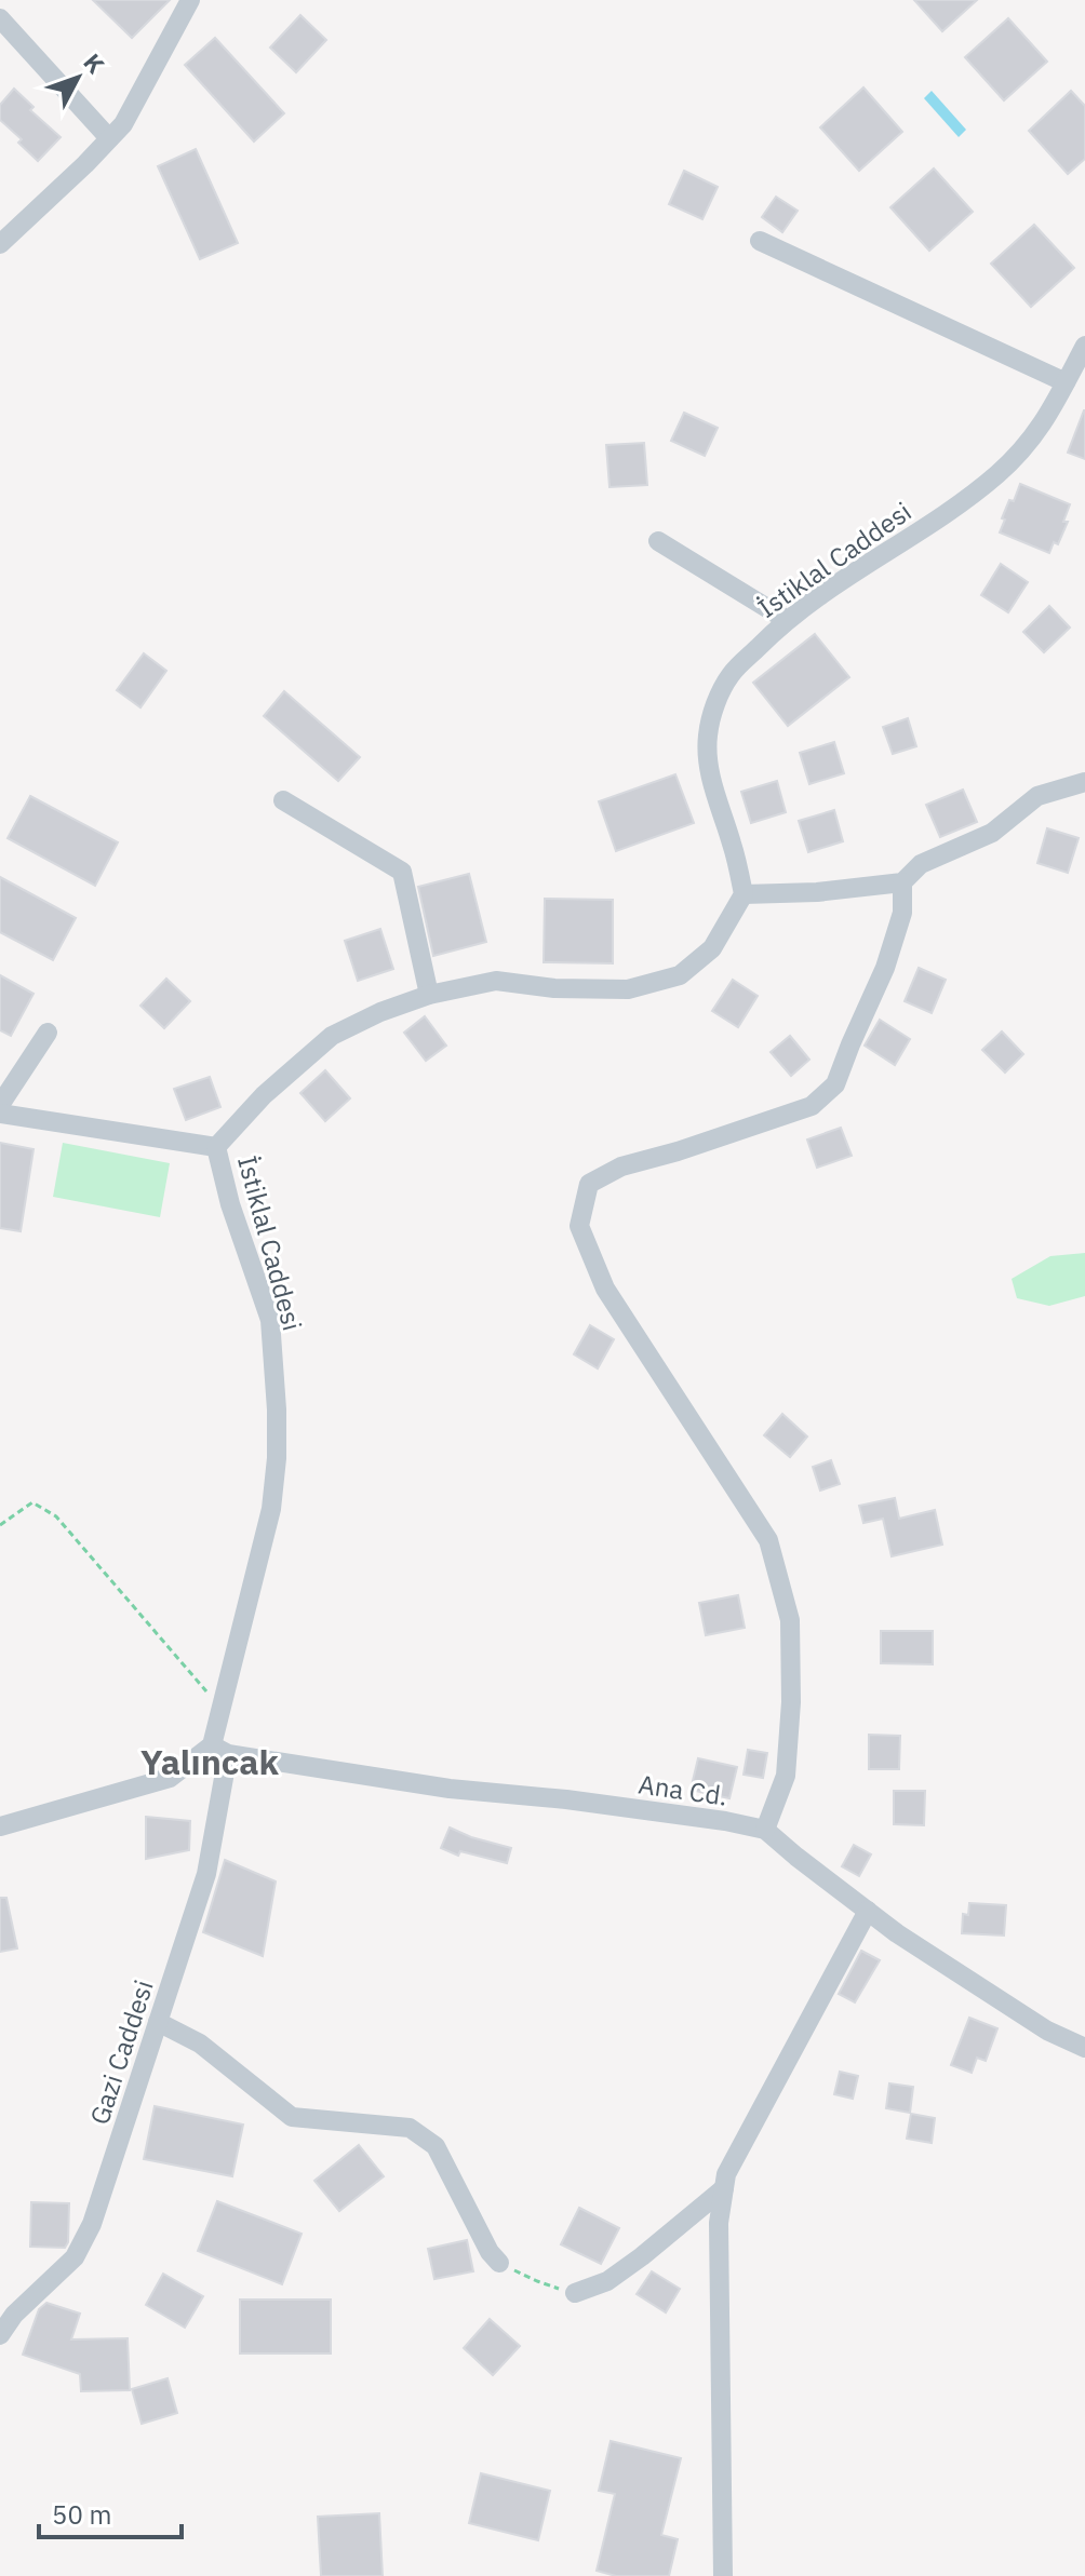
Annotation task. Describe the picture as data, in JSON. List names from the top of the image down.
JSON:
{
  "streets": {
    "street": ["İstiklal Caddesi", "Ana Cd.", "Gazi Caddesi"]
  },
  "crossings": [
    ["İstiklal Caddesi", "Ana Cd."],
    ["İstiklal Caddesi", "Gazi Caddesi"],
    ["Ana Cd.", "Gazi Caddesi"]
  ],
  "districts": ["Yalıncak"],
  "scale_bar": "50 m",
  "north": "top right"
}
